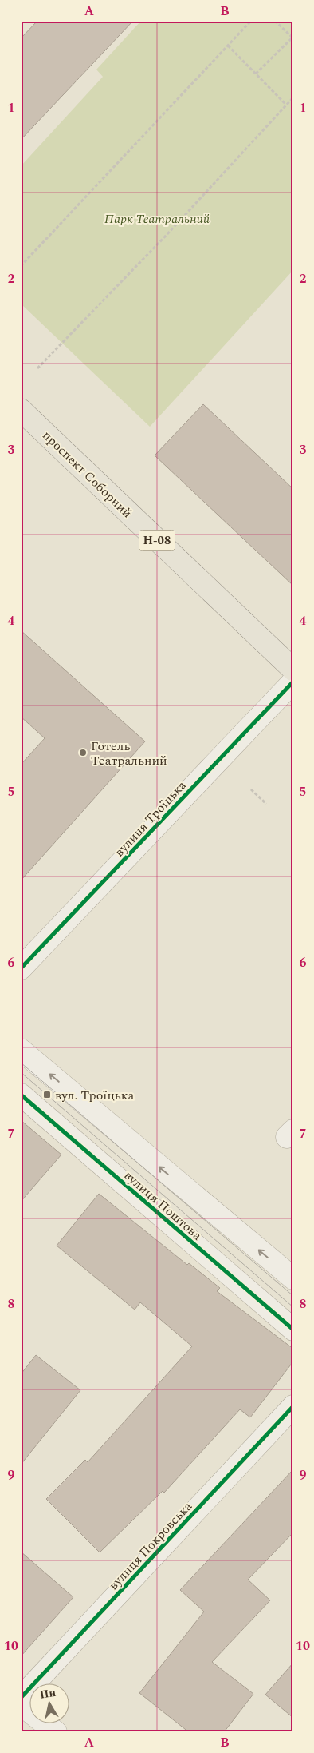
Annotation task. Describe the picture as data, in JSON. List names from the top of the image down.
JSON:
{
  "streets": {
    "main road": ["проспект Соборний", "Н-08"],
    "street": ["вулиця Троїцька", "вулиця Поштова", "вулиця Покровська"]
  },
  "parks": ["Парк Театральний"],
  "places": {
    "other": ["Готель Театральний"],
    "transit": ["вул. Троїцька"]
  },
  "north": "top",
  "grid": {
    "columns": ["A", "B"],
    "rows": [
      "1",
      "2",
      "3",
      "4",
      "5",
      "6",
      "7",
      "8",
      "9",
      "10"
    ]
  }
}
